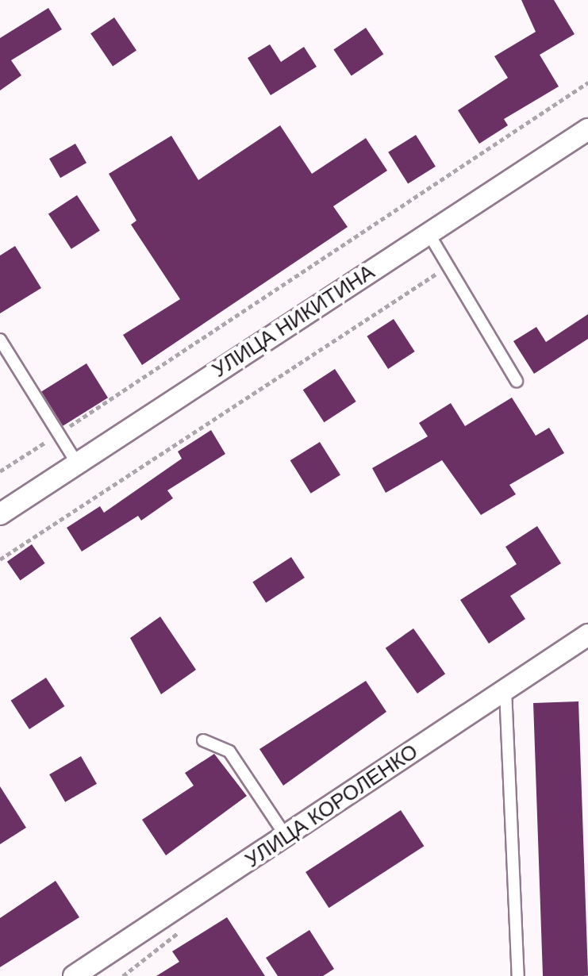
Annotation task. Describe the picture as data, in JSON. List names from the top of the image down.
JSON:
{
  "streets": {
    "street": ["УЛИЦА НИКИТИНА", "УЛИЦА КОРОЛЕНКО"]
  }
}
